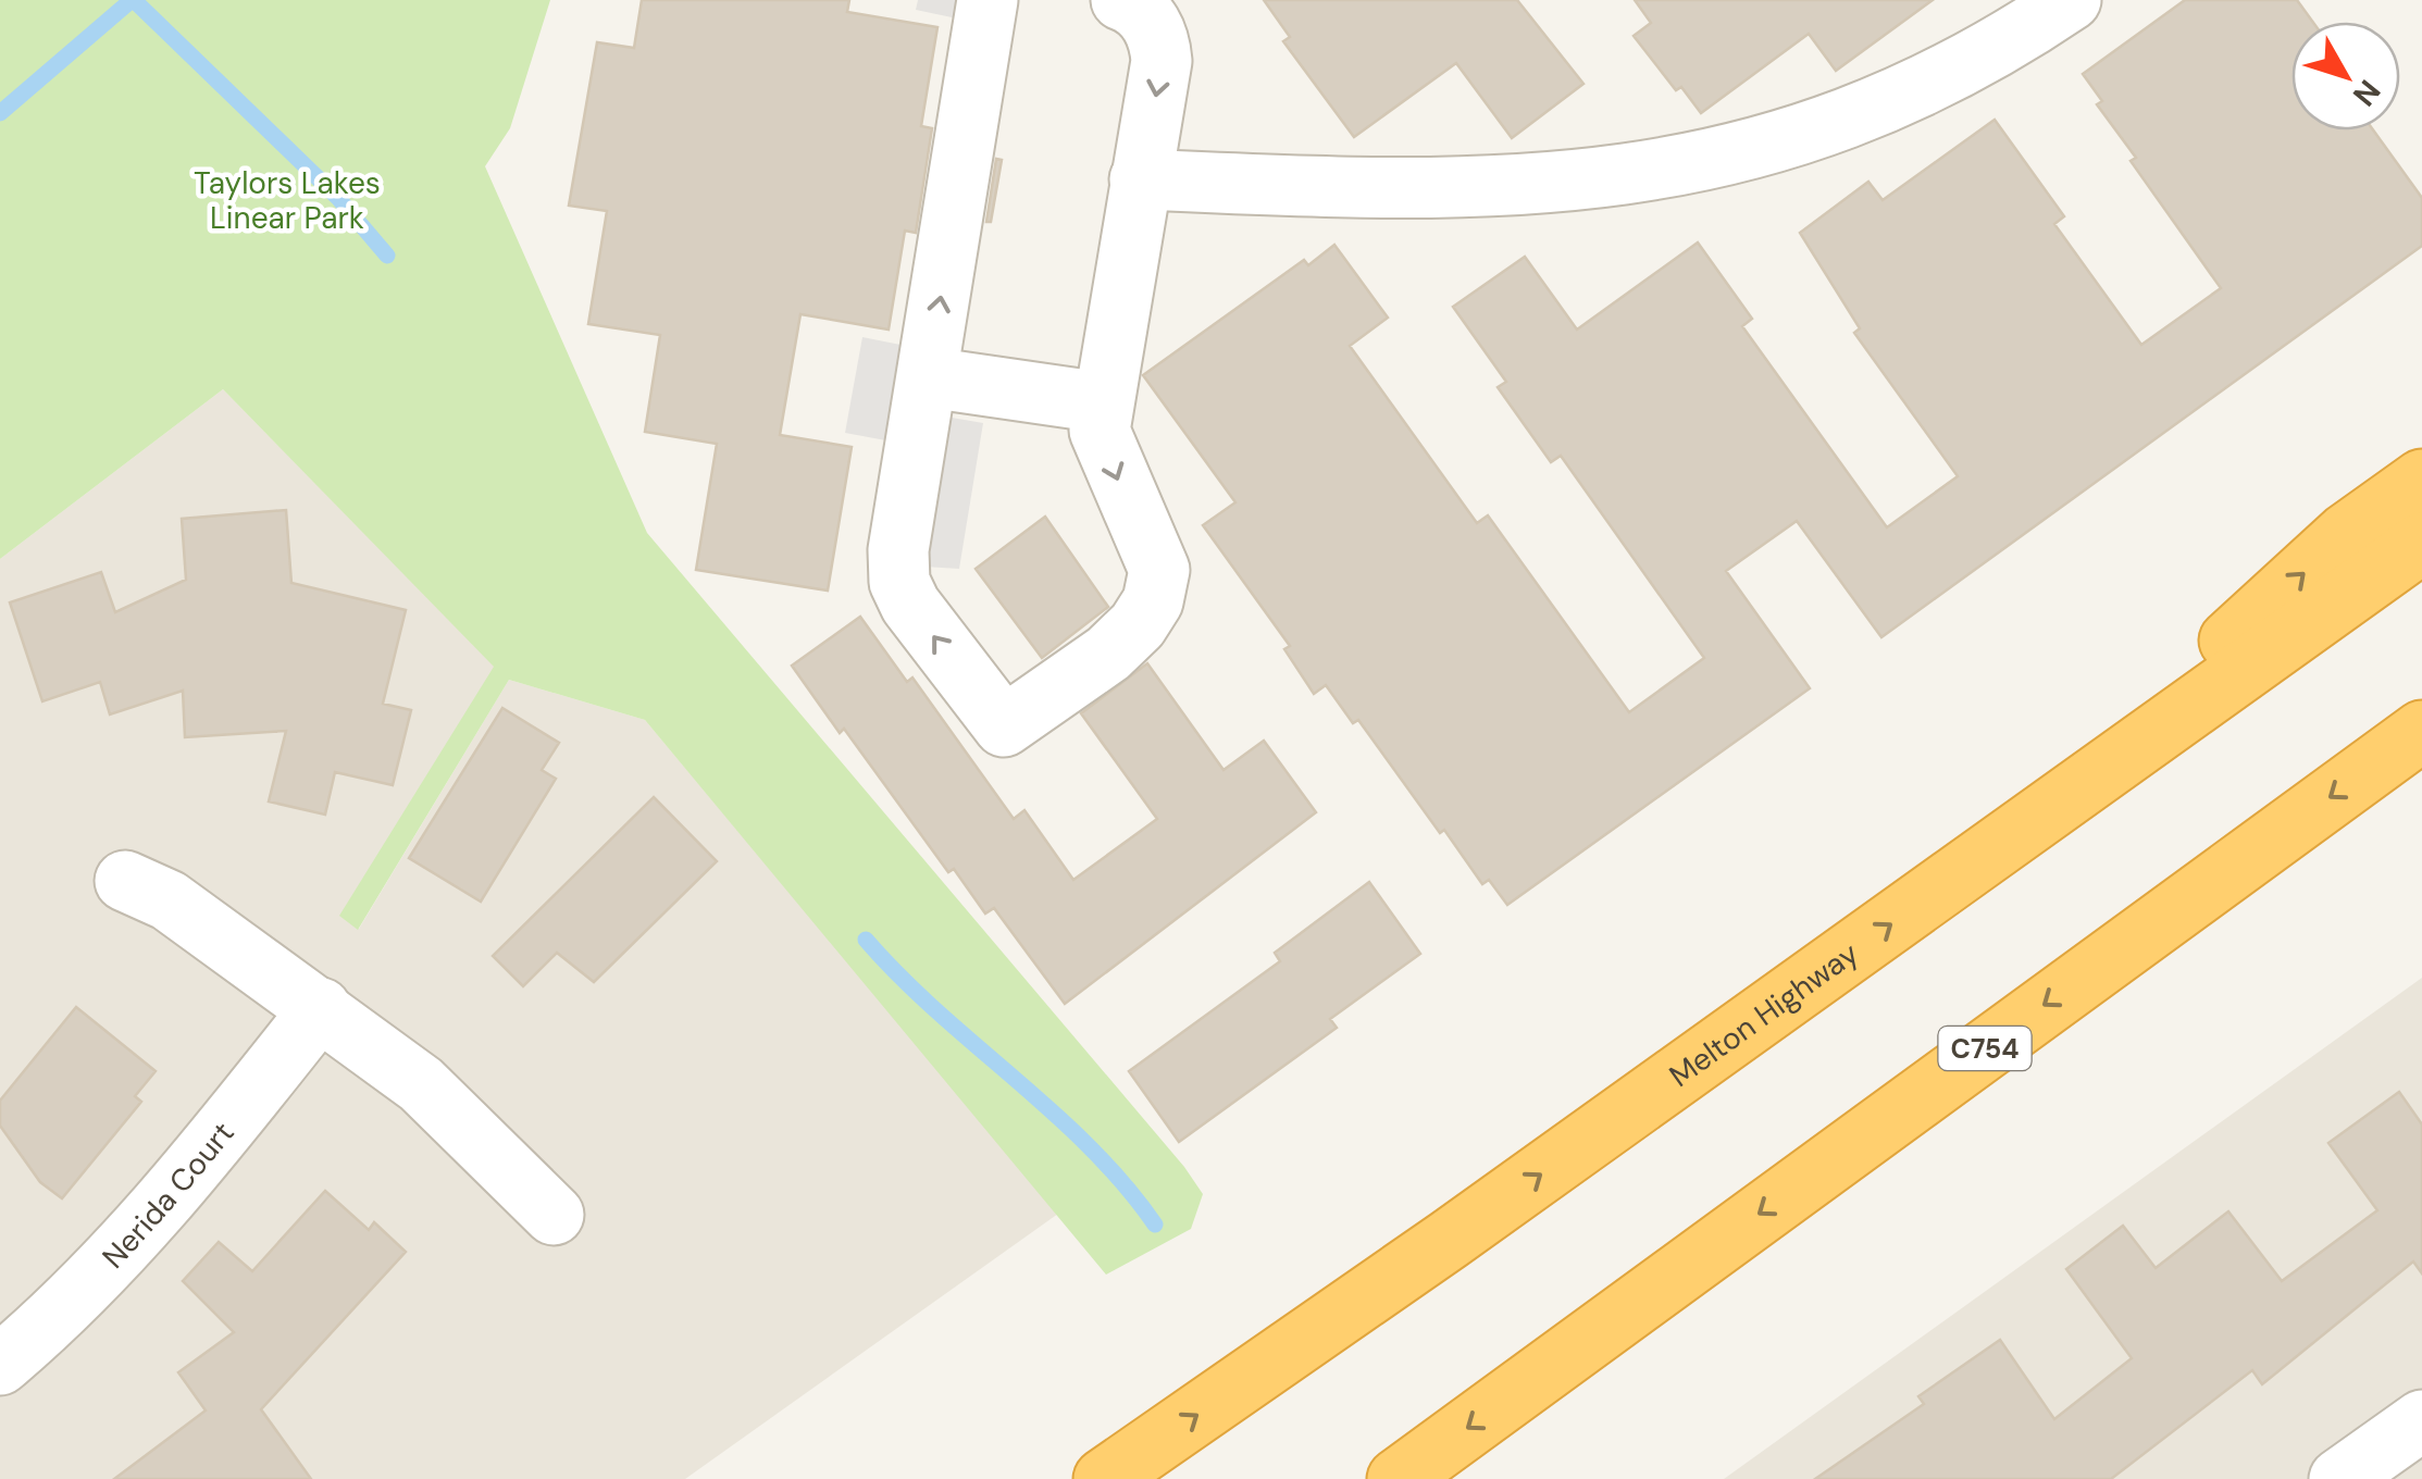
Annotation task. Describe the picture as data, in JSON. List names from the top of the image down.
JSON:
{
  "streets": {
    "highway": ["Melton Highway", "C754"],
    "street": ["Nerida Court"]
  },
  "parks": ["Taylors Lakes Linear Park"],
  "north": "bottom right"
}
